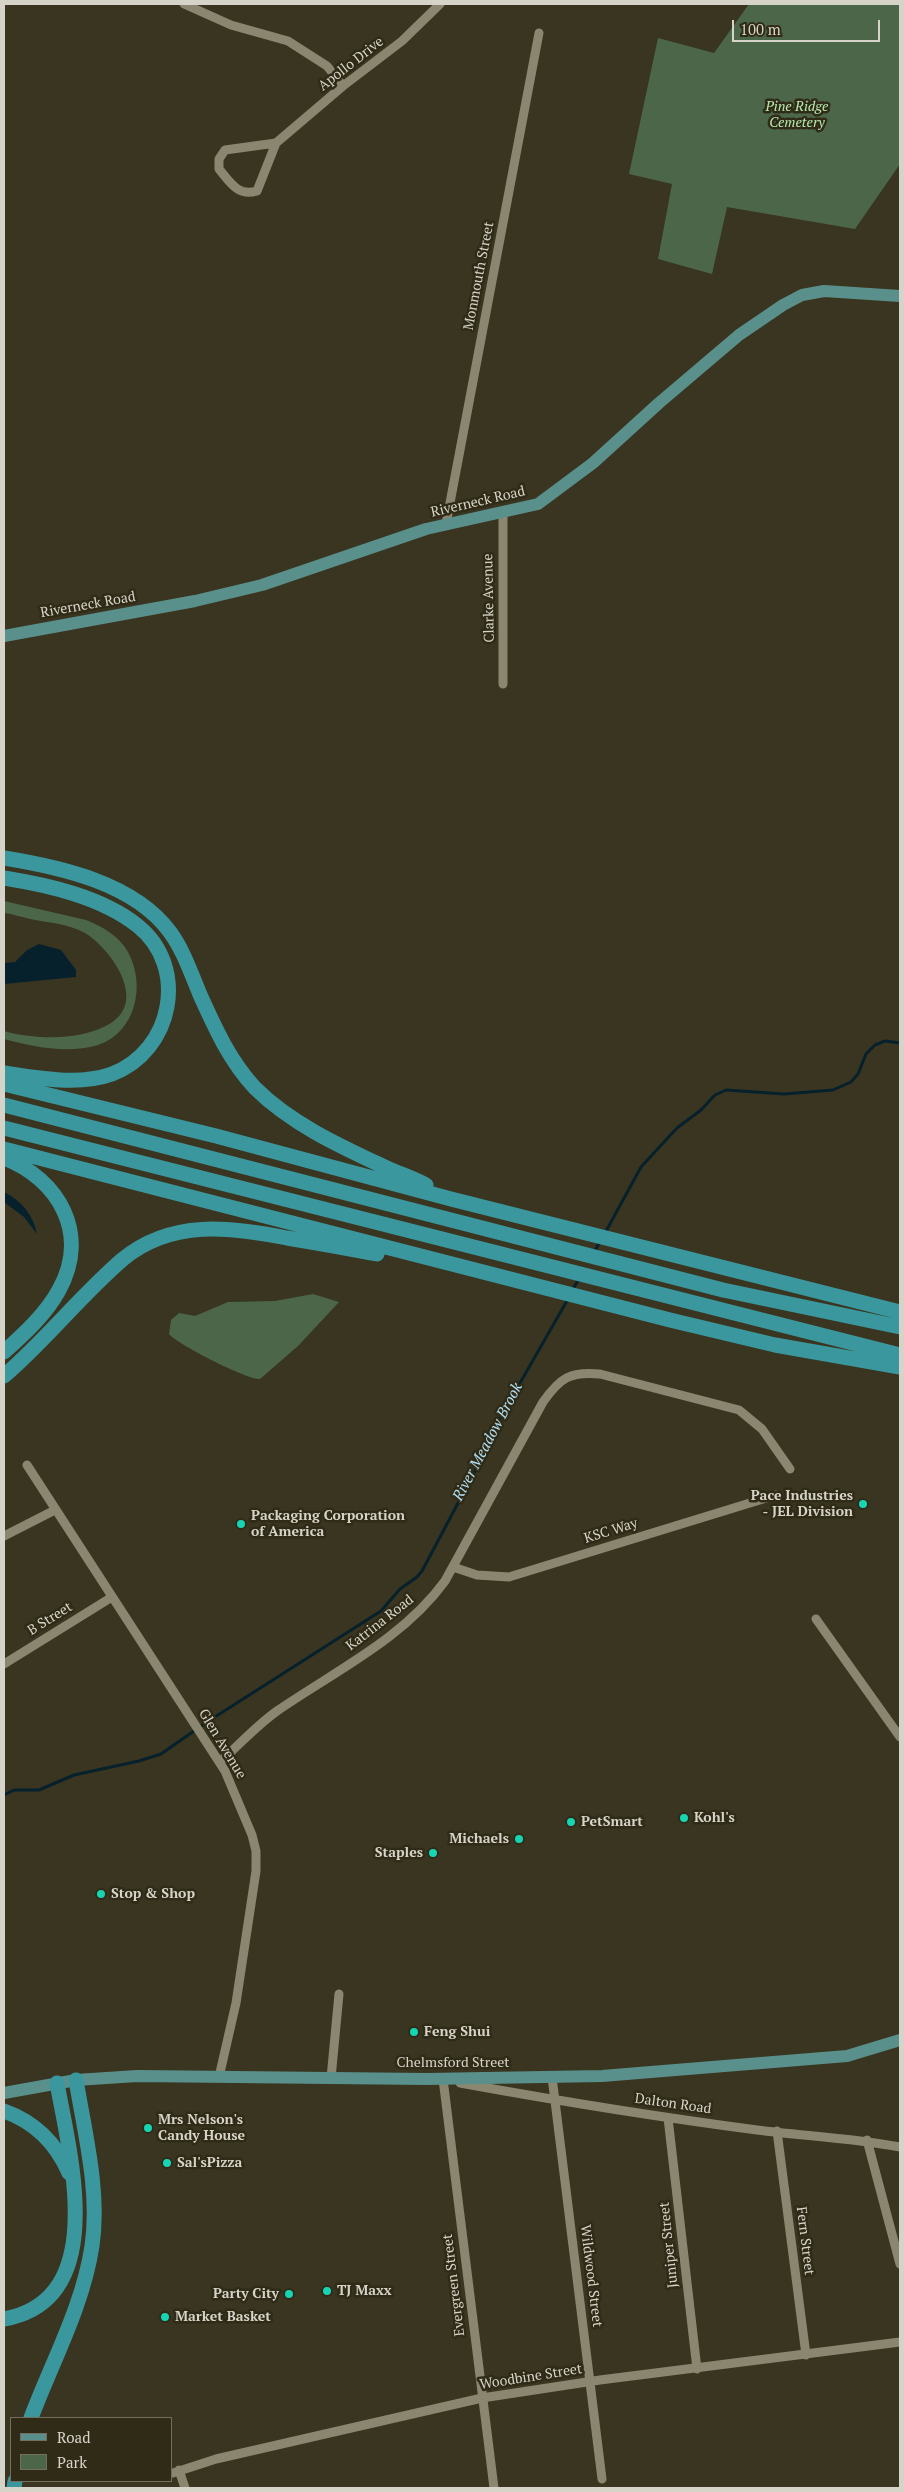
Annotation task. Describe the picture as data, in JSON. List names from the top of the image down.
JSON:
{
  "streets": {
    "main road": ["Riverneck Road", "Chelmsford Street"],
    "street": [
      "Apollo Drive",
      "Monmouth Street",
      "Clarke Avenue",
      "KSC Way",
      "B Street",
      "Katrina Road",
      "Glen Avenue",
      "Dalton Road",
      "Fern Street",
      "Juniper Street",
      "Wildwood Street",
      "Evergreen Street",
      "Woodbine Street"
    ]
  },
  "crossings": [
    ["Monmouth Street", "Riverneck Road"],
    ["Riverneck Road", "Clarke Avenue"],
    ["KSC Way", "Katrina Road"],
    ["B Street", "Glen Avenue"],
    ["Katrina Road", "Glen Avenue"],
    ["Glen Avenue", "Chelmsford Street"],
    ["Chelmsford Street", "Dalton Road"],
    ["Chelmsford Street", "Wildwood Street"],
    ["Chelmsford Street", "Evergreen Street"],
    ["Dalton Road", "Fern Street"],
    ["Dalton Road", "Juniper Street"],
    ["Dalton Road", "Wildwood Street"],
    ["Dalton Road", "Evergreen Street"],
    ["Fern Street", "Woodbine Street"],
    ["Juniper Street", "Woodbine Street"],
    ["Wildwood Street", "Woodbine Street"],
    ["Evergreen Street", "Woodbine Street"]
  ],
  "water": ["River Meadow Brook"],
  "parks": ["Pine Ridge Cemetery"],
  "places": [
    "Pace Industries - JEL Division",
    "Packaging Corporation of America",
    "Kohl's",
    "PetSmart",
    "Michaels",
    "Staples",
    "Stop & Shop",
    "Feng Shui",
    "Mrs Nelson's Candy House",
    "Sal'sPizza",
    "TJ Maxx",
    "Party City",
    "Market Basket"
  ],
  "legend": ["Road", "Park"],
  "scale_bar": "100 m"
}
